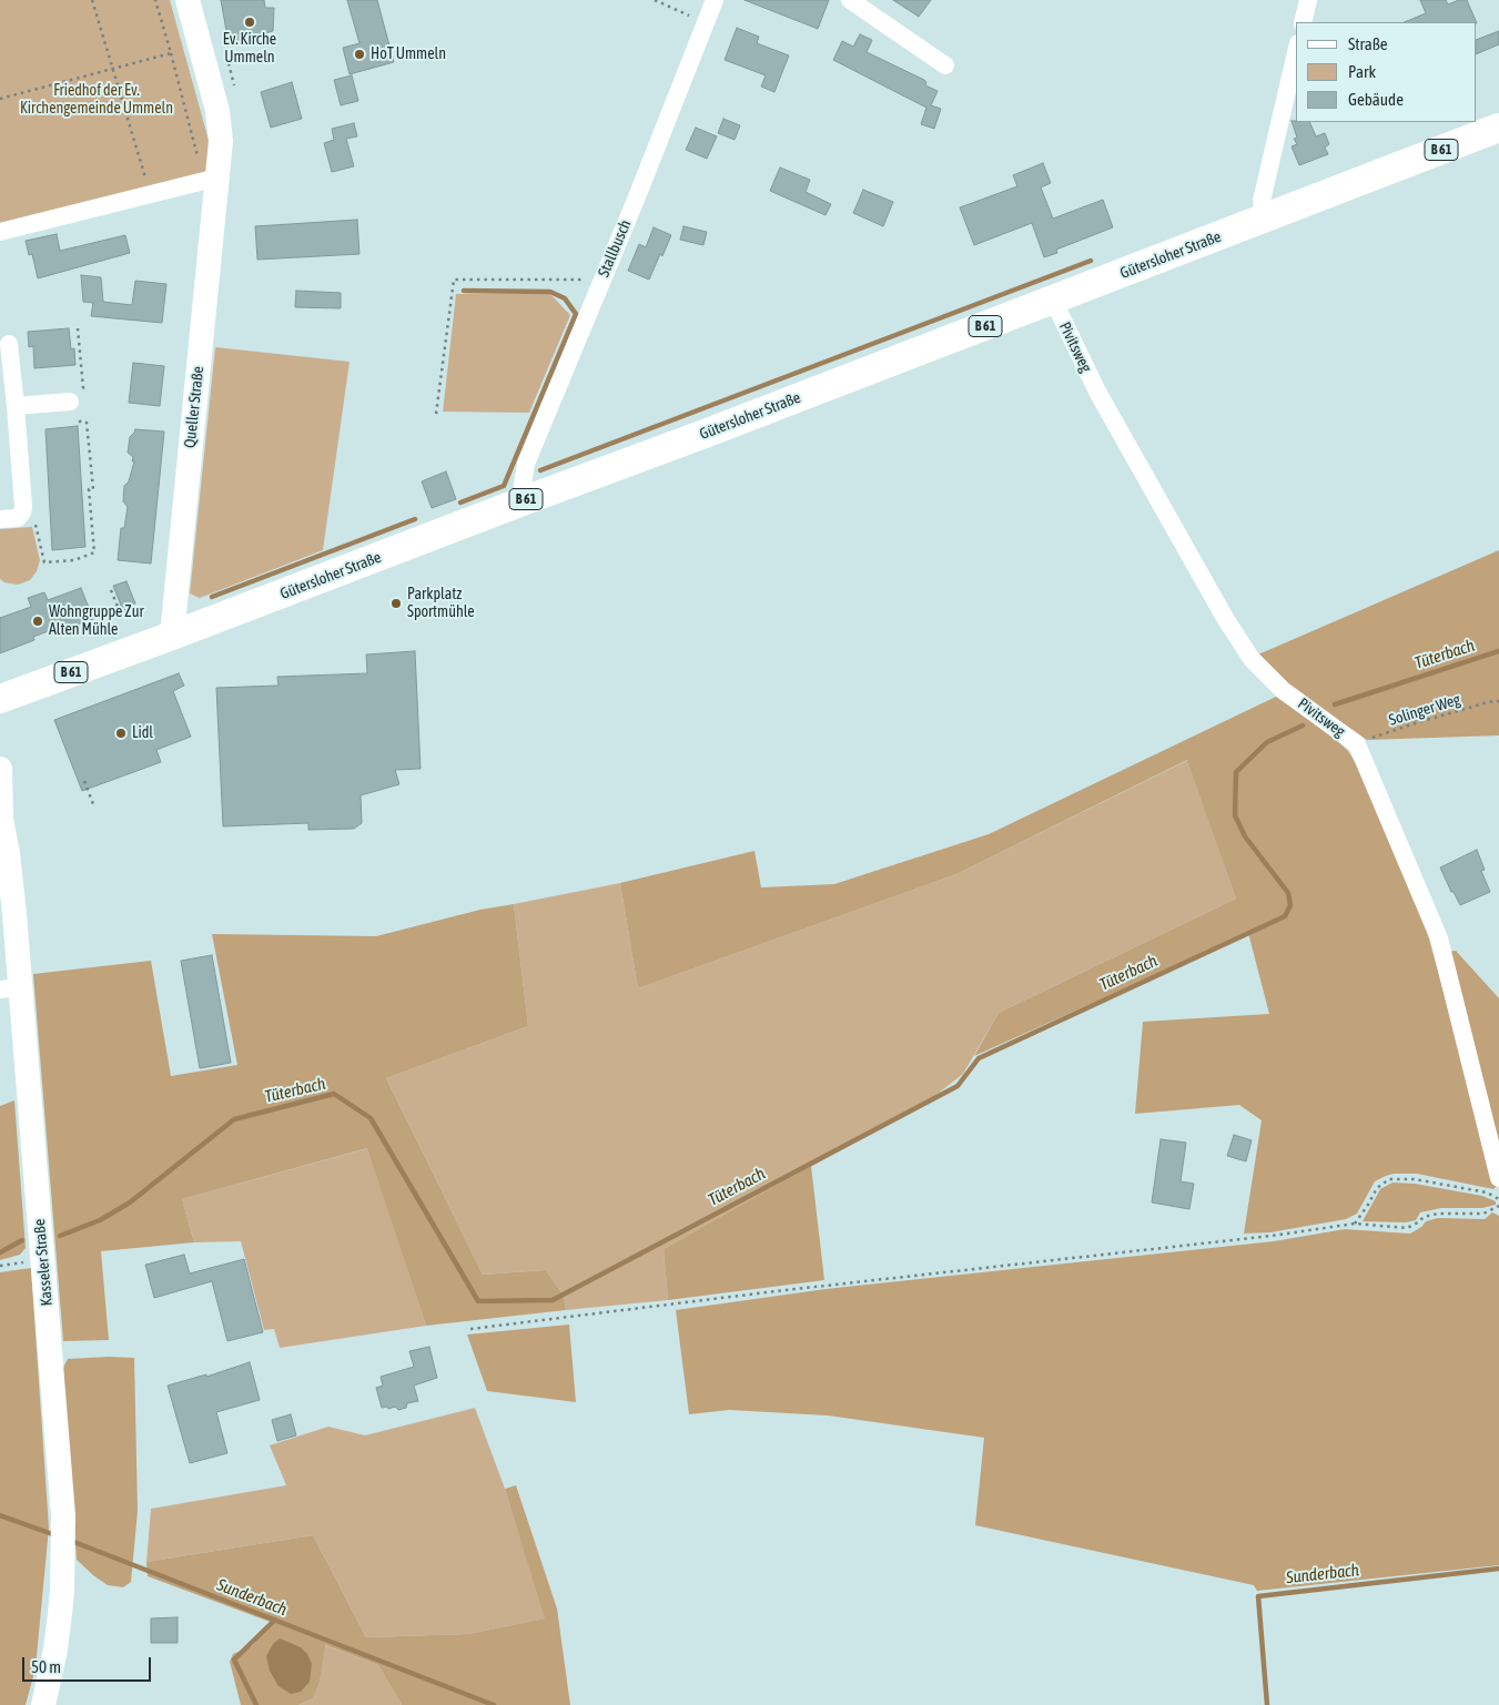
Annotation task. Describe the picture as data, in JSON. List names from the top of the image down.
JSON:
{
  "streets": {
    "main road": ["B 61", "Gütersloher Straße"],
    "street": [
      "Stallbusch",
      "Pivitsweg",
      "Queller Straße",
      "Kasseler Straße"
    ],
    "path": ["Solinger Weg"]
  },
  "crossings": [
    ["Stallbusch", "Gütersloher Straße"],
    ["Gütersloher Straße", "Pivitsweg"],
    ["Gütersloher Straße", "Queller Straße"],
    ["Pivitsweg", "Solinger Weg"]
  ],
  "water": ["Tüterbach", "Sunderbach"],
  "parks": ["Friedhof der Ev. Kirchengemeinde Ummeln"],
  "places": [
    "Ev. Kirche Ummeln",
    "HoT Ummeln",
    "Parkplatz Sportmühle",
    "Wohngruppe Zur Alten Mühle",
    "Lidl"
  ],
  "legend": ["Straße", "Park", "Gebäude"],
  "scale_bar": "50 m"
}
